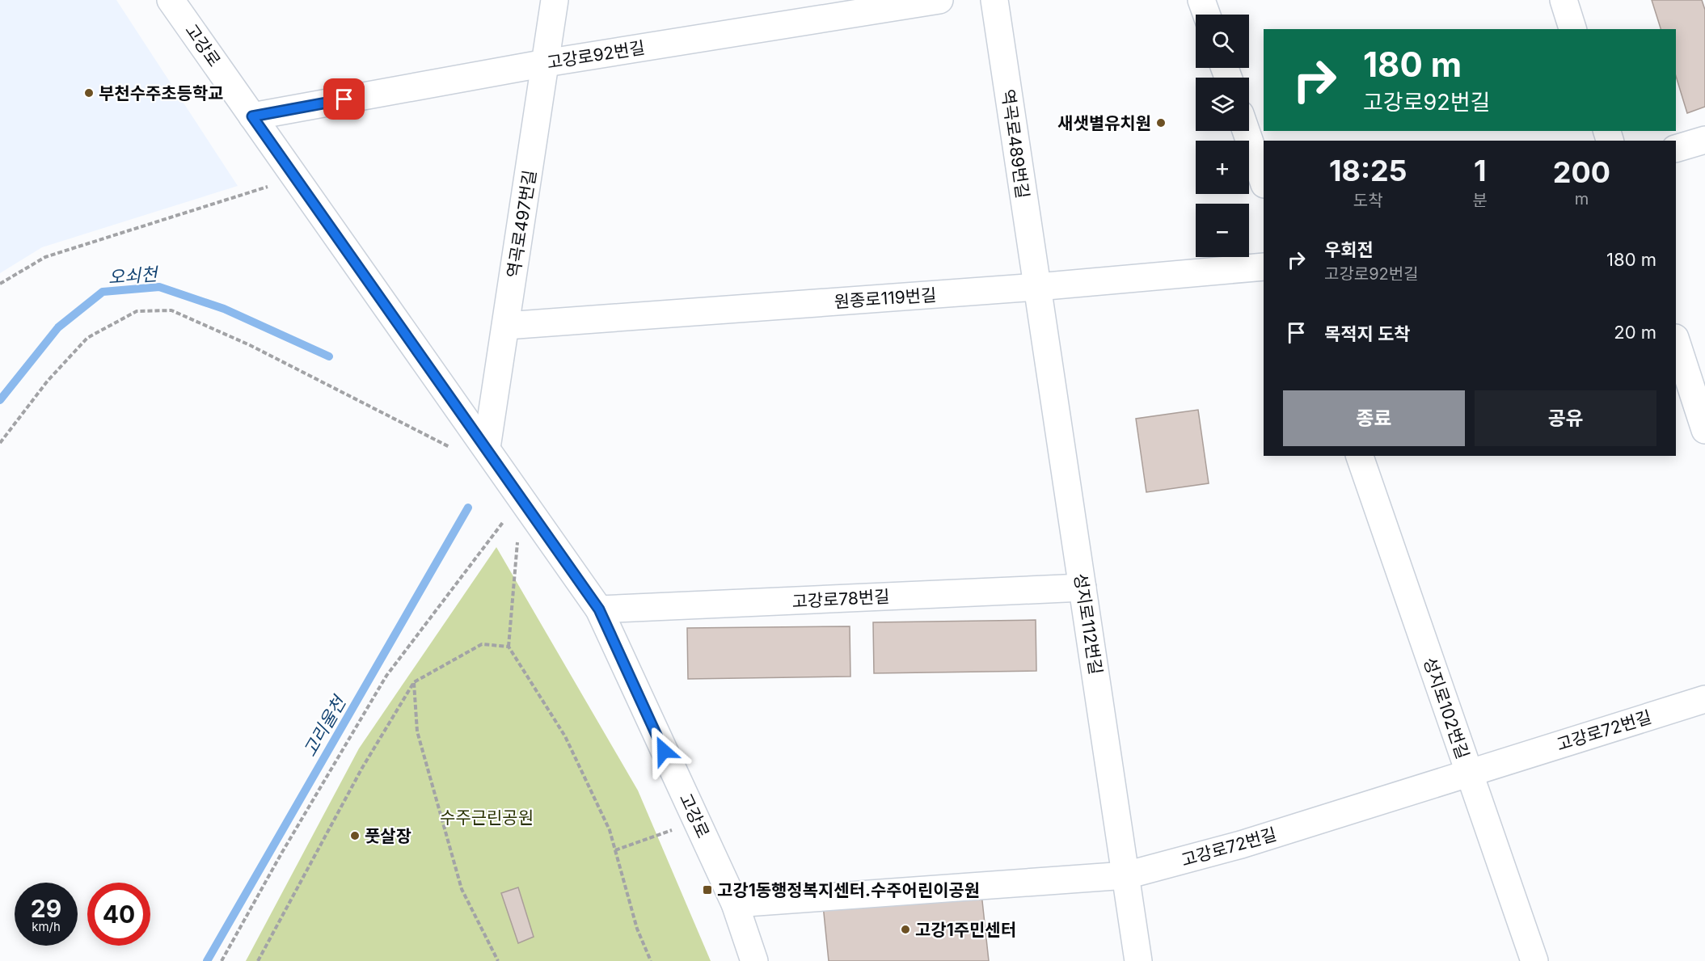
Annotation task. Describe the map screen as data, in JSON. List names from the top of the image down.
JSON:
{
  "streets": {
    "street": [
      "고강로",
      "고강로92번길",
      "역곡로489번길",
      "역곡로497번길",
      "원종로119번길",
      "고강로78번길",
      "성지로112번길",
      "성지로102번길",
      "고강로72번길"
    ]
  },
  "crossings": [
    ["고강로", "고강로92번길"],
    ["고강로", "역곡로497번길"],
    ["고강로", "고강로78번길"],
    ["고강로", "고강로72번길"],
    ["고강로92번길", "역곡로497번길"],
    ["역곡로489번길", "원종로119번길"],
    ["역곡로489번길", "성지로112번길"],
    ["역곡로497번길", "원종로119번길"],
    ["원종로119번길", "성지로112번길"],
    ["고강로78번길", "성지로112번길"],
    ["성지로112번길", "고강로72번길"],
    ["성지로102번길", "고강로72번길"]
  ],
  "water": ["오쇠천", "고리울천"],
  "parks": ["수주근린공원"],
  "places": {
    "other": [
      "부천수주초등학교",
      "새샛별유치원",
      "풋살장",
      "고강1주민센터"
    ],
    "transit": ["고강1동행정복지센터.수주어린이공원"]
  },
  "page": {
    "map_buttons": ["+", "−"],
    "turn": ["180 m", "고강로92번길"],
    "eta": [
      "18:25",
      "도착",
      "1",
      "분",
      "200",
      "m"
    ],
    "list": [
      {
        "name": "우회전",
        "note": "고강로92번길",
        "value": "180 m"
      },
      {
        "name": "목적지 도착",
        "value": "20 m"
      }
    ],
    "buttons": ["종료", "공유"],
    "speed": "29 km/h",
    "limit": "40"
  }
}
